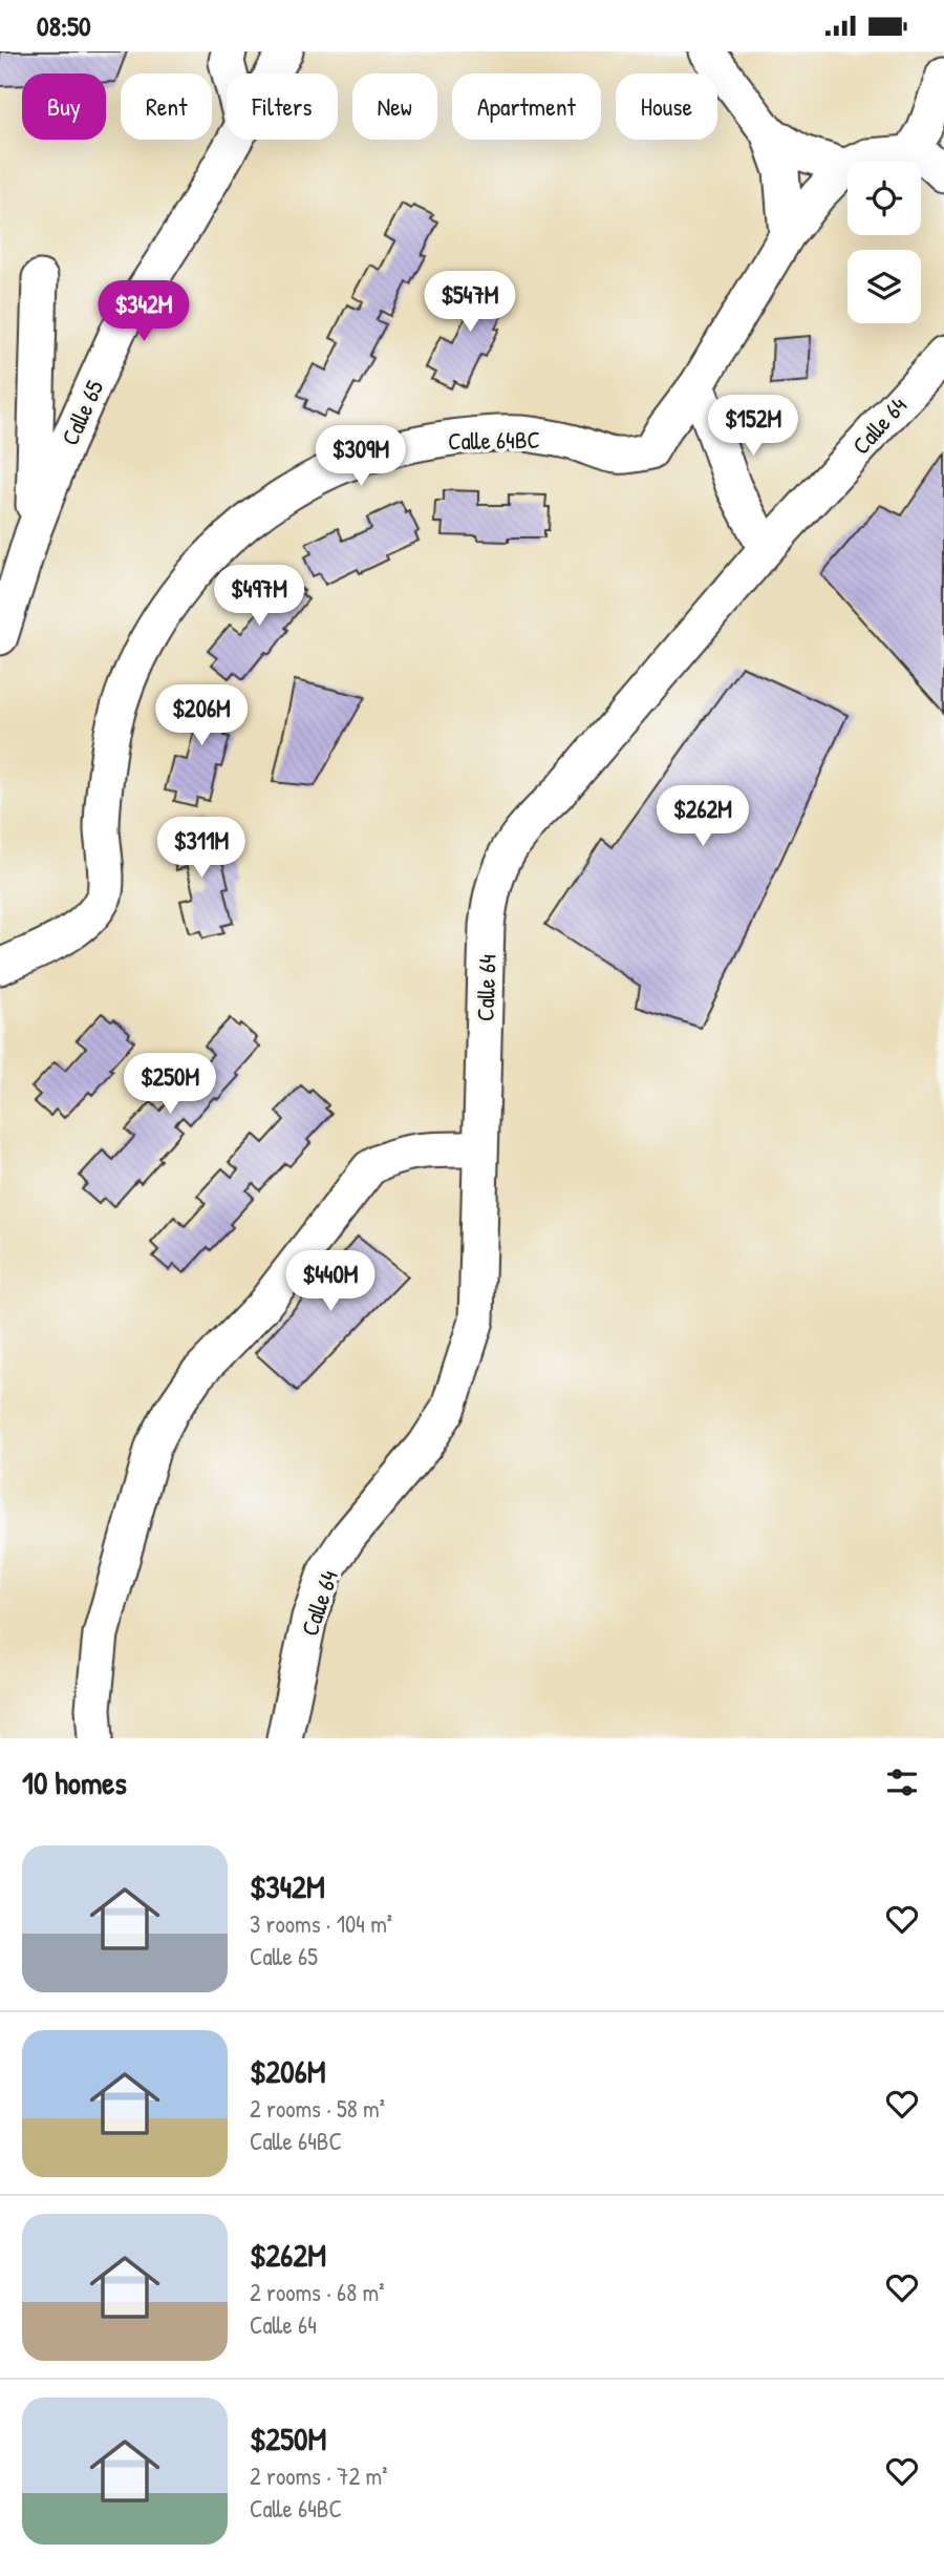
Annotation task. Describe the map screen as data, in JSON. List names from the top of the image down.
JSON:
{
  "streets": {
    "street": ["Calle 65", "Calle 64", "Calle 64BC"]
  },
  "page": {
    "status": "08:50",
    "chip": [
      "Buy",
      "Rent",
      "Filters",
      "New",
      "Apartment",
      "House"
    ],
    "price": [
      "$547M",
      "$342M",
      "$152M",
      "$309M",
      "$497M",
      "$206M",
      "$262M",
      "$311M",
      "$250M",
      "$440M"
    ],
    "heading": "10 homes",
    "list": [
      {
        "name": "$342M",
        "note": "3 rooms · 104 m² · Calle 65"
      },
      {
        "name": "$206M",
        "note": "2 rooms · 58 m² · Calle 64BC"
      },
      {
        "name": "$262M",
        "note": "2 rooms · 68 m² · Calle 64"
      },
      {
        "name": "$250M",
        "note": "2 rooms · 72 m² · Calle 64BC"
      }
    ]
  }
}
